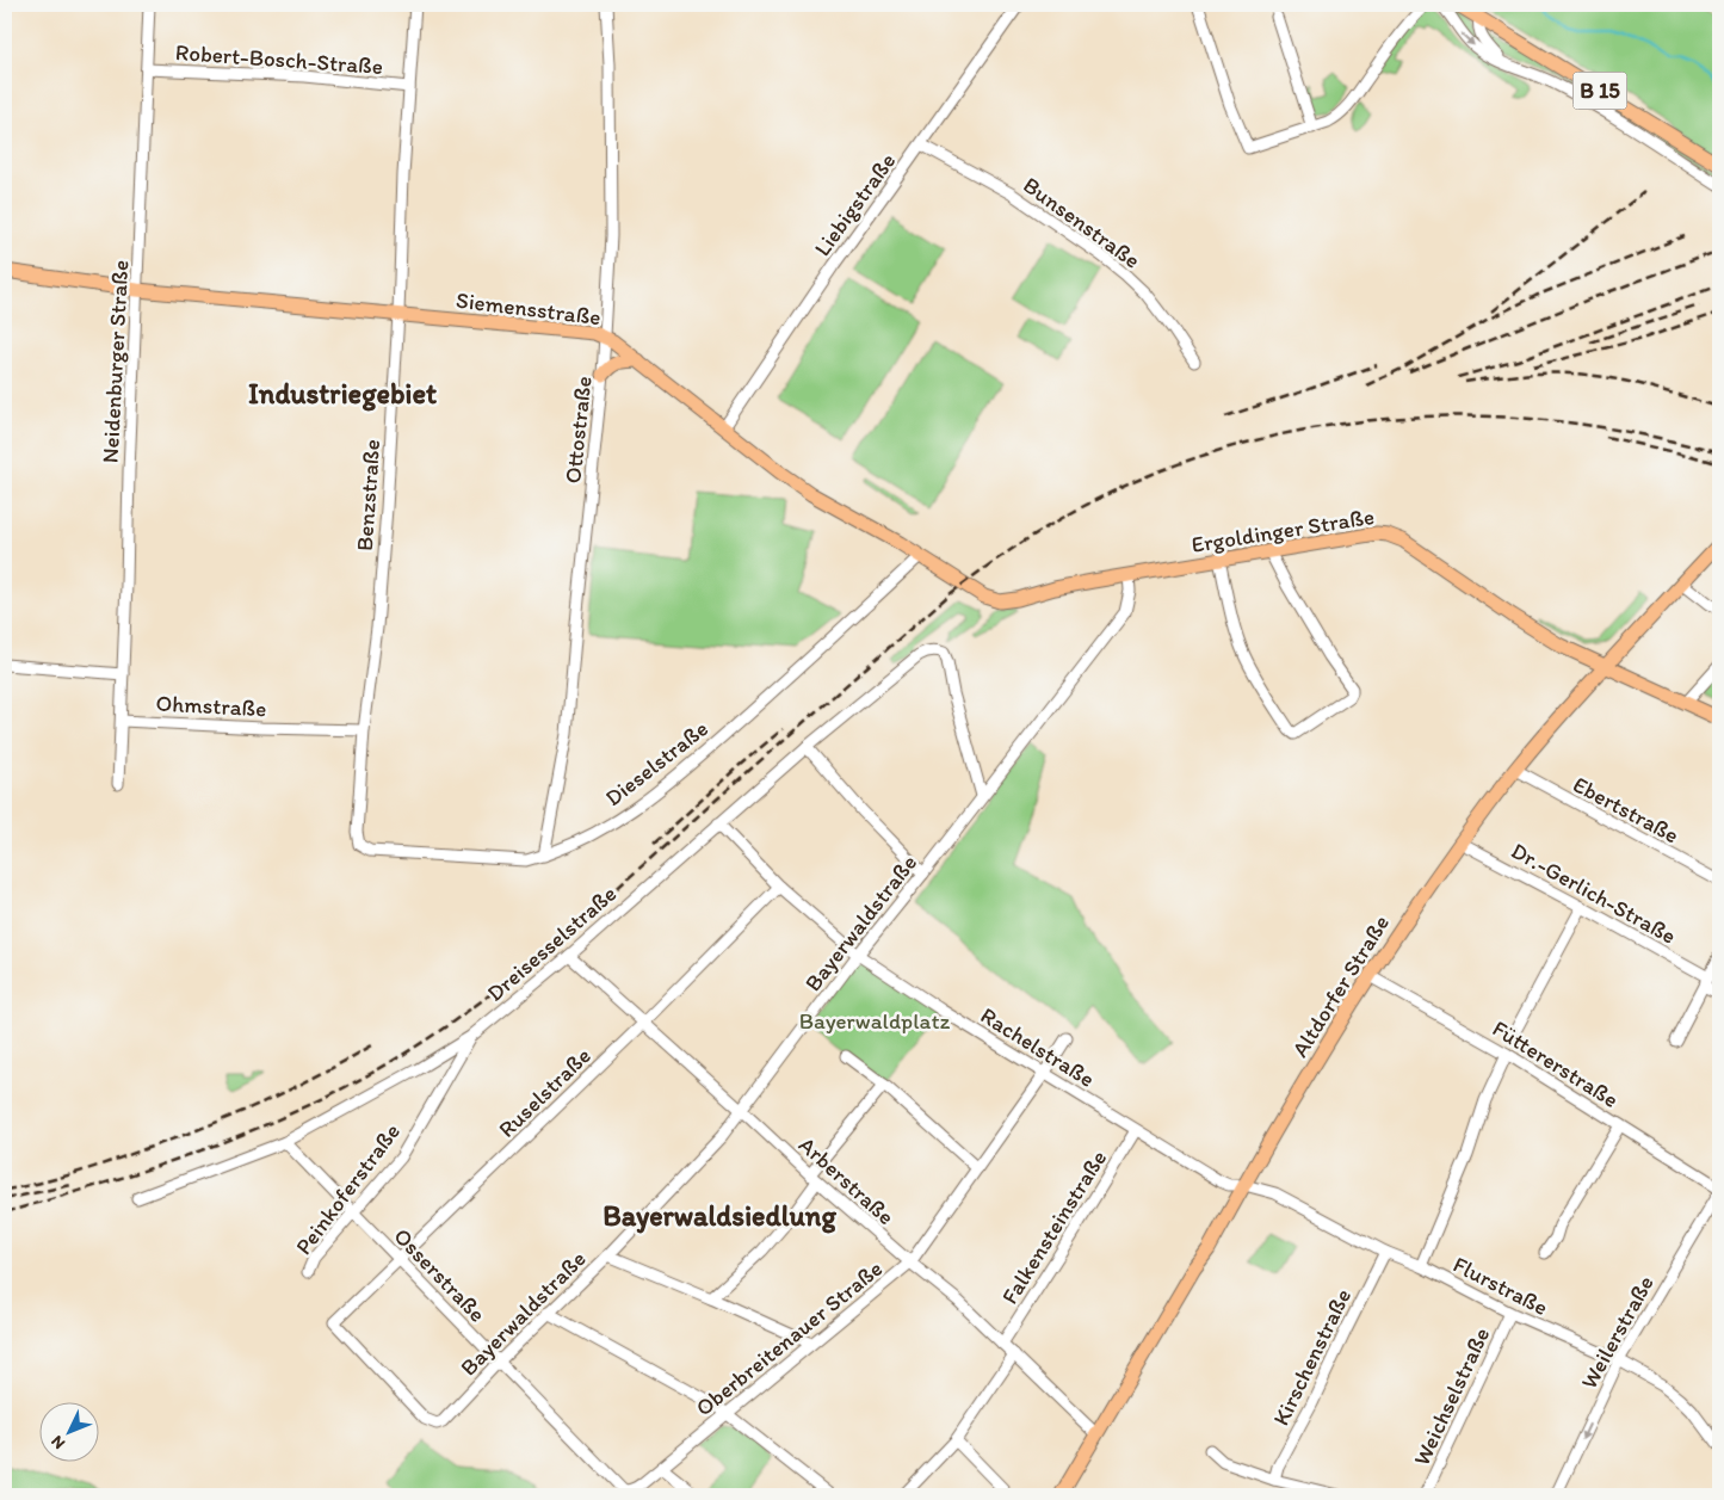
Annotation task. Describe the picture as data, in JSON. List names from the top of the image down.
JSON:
{
  "streets": {
    "main road": [
      "B 15",
      "Siemensstraße",
      "Ergoldinger Straße",
      "Altdorfer Straße"
    ],
    "street": [
      "Robert-Bosch-Straße",
      "Liebigstraße",
      "Bunsenstraße",
      "Neidenburger Straße",
      "Ottostraße",
      "Benzstraße",
      "Ohmstraße",
      "Dieselstraße",
      "Ebertstraße",
      "Dr.-Gerlich-Straße",
      "Bayerwaldstraße",
      "Dreisesselstraße",
      "Rachelstraße",
      "Füttererstraße",
      "Ruselstraße",
      "Arberstraße",
      "Peinkoferstraße",
      "Falkensteinstraße",
      "Osserstraße",
      "Flurstraße",
      "Weilerstraße",
      "Oberbreitenauer Straße",
      "Kirschenstraße",
      "Weichselstraße"
    ]
  },
  "crossings": [
    ["Robert-Bosch-Straße", "Neidenburger Straße"],
    ["Robert-Bosch-Straße", "Benzstraße"],
    ["Liebigstraße", "Bunsenstraße"],
    ["Liebigstraße", "Siemensstraße"],
    ["Siemensstraße", "Neidenburger Straße"],
    ["Siemensstraße", "Ottostraße"],
    ["Siemensstraße", "Benzstraße"],
    ["Siemensstraße", "Ergoldinger Straße"],
    ["Siemensstraße", "Dieselstraße"],
    ["Neidenburger Straße", "Ohmstraße"],
    ["Ottostraße", "Dieselstraße"],
    ["Benzstraße", "Ohmstraße"],
    ["Benzstraße", "Dieselstraße"],
    ["Ergoldinger Straße", "Bayerwaldstraße"],
    ["Ergoldinger Straße", "Altdorfer Straße"],
    ["Ebertstraße", "Altdorfer Straße"],
    ["Dr.-Gerlich-Straße", "Altdorfer Straße"],
    ["Bayerwaldstraße", "Dreisesselstraße"],
    ["Bayerwaldstraße", "Rachelstraße"],
    ["Bayerwaldstraße", "Ruselstraße"],
    ["Bayerwaldstraße", "Arberstraße"],
    ["Bayerwaldstraße", "Osserstraße"],
    ["Dreisesselstraße", "Rachelstraße"],
    ["Dreisesselstraße", "Arberstraße"],
    ["Dreisesselstraße", "Peinkoferstraße"],
    ["Dreisesselstraße", "Osserstraße"],
    ["Altdorfer Straße", "Rachelstraße"],
    ["Altdorfer Straße", "Füttererstraße"],
    ["Altdorfer Straße", "Arberstraße"],
    ["Altdorfer Straße", "Flurstraße"],
    ["Rachelstraße", "Ruselstraße"],
    ["Rachelstraße", "Falkensteinstraße"],
    ["Rachelstraße", "Flurstraße"],
    ["Rachelstraße", "Oberbreitenauer Straße"],
    ["Ruselstraße", "Arberstraße"],
    ["Ruselstraße", "Osserstraße"],
    ["Arberstraße", "Falkensteinstraße"],
    ["Arberstraße", "Oberbreitenauer Straße"],
    ["Peinkoferstraße", "Osserstraße"],
    ["Osserstraße", "Oberbreitenauer Straße"],
    ["Flurstraße", "Weilerstraße"],
    ["Flurstraße", "Kirschenstraße"],
    ["Flurstraße", "Weichselstraße"]
  ],
  "one_way": ["Weilerstraße"],
  "districts": ["Industriegebiet", "Bayerwaldsiedlung"],
  "parks": ["Bayerwaldplatz"],
  "north": "bottom left"
}
